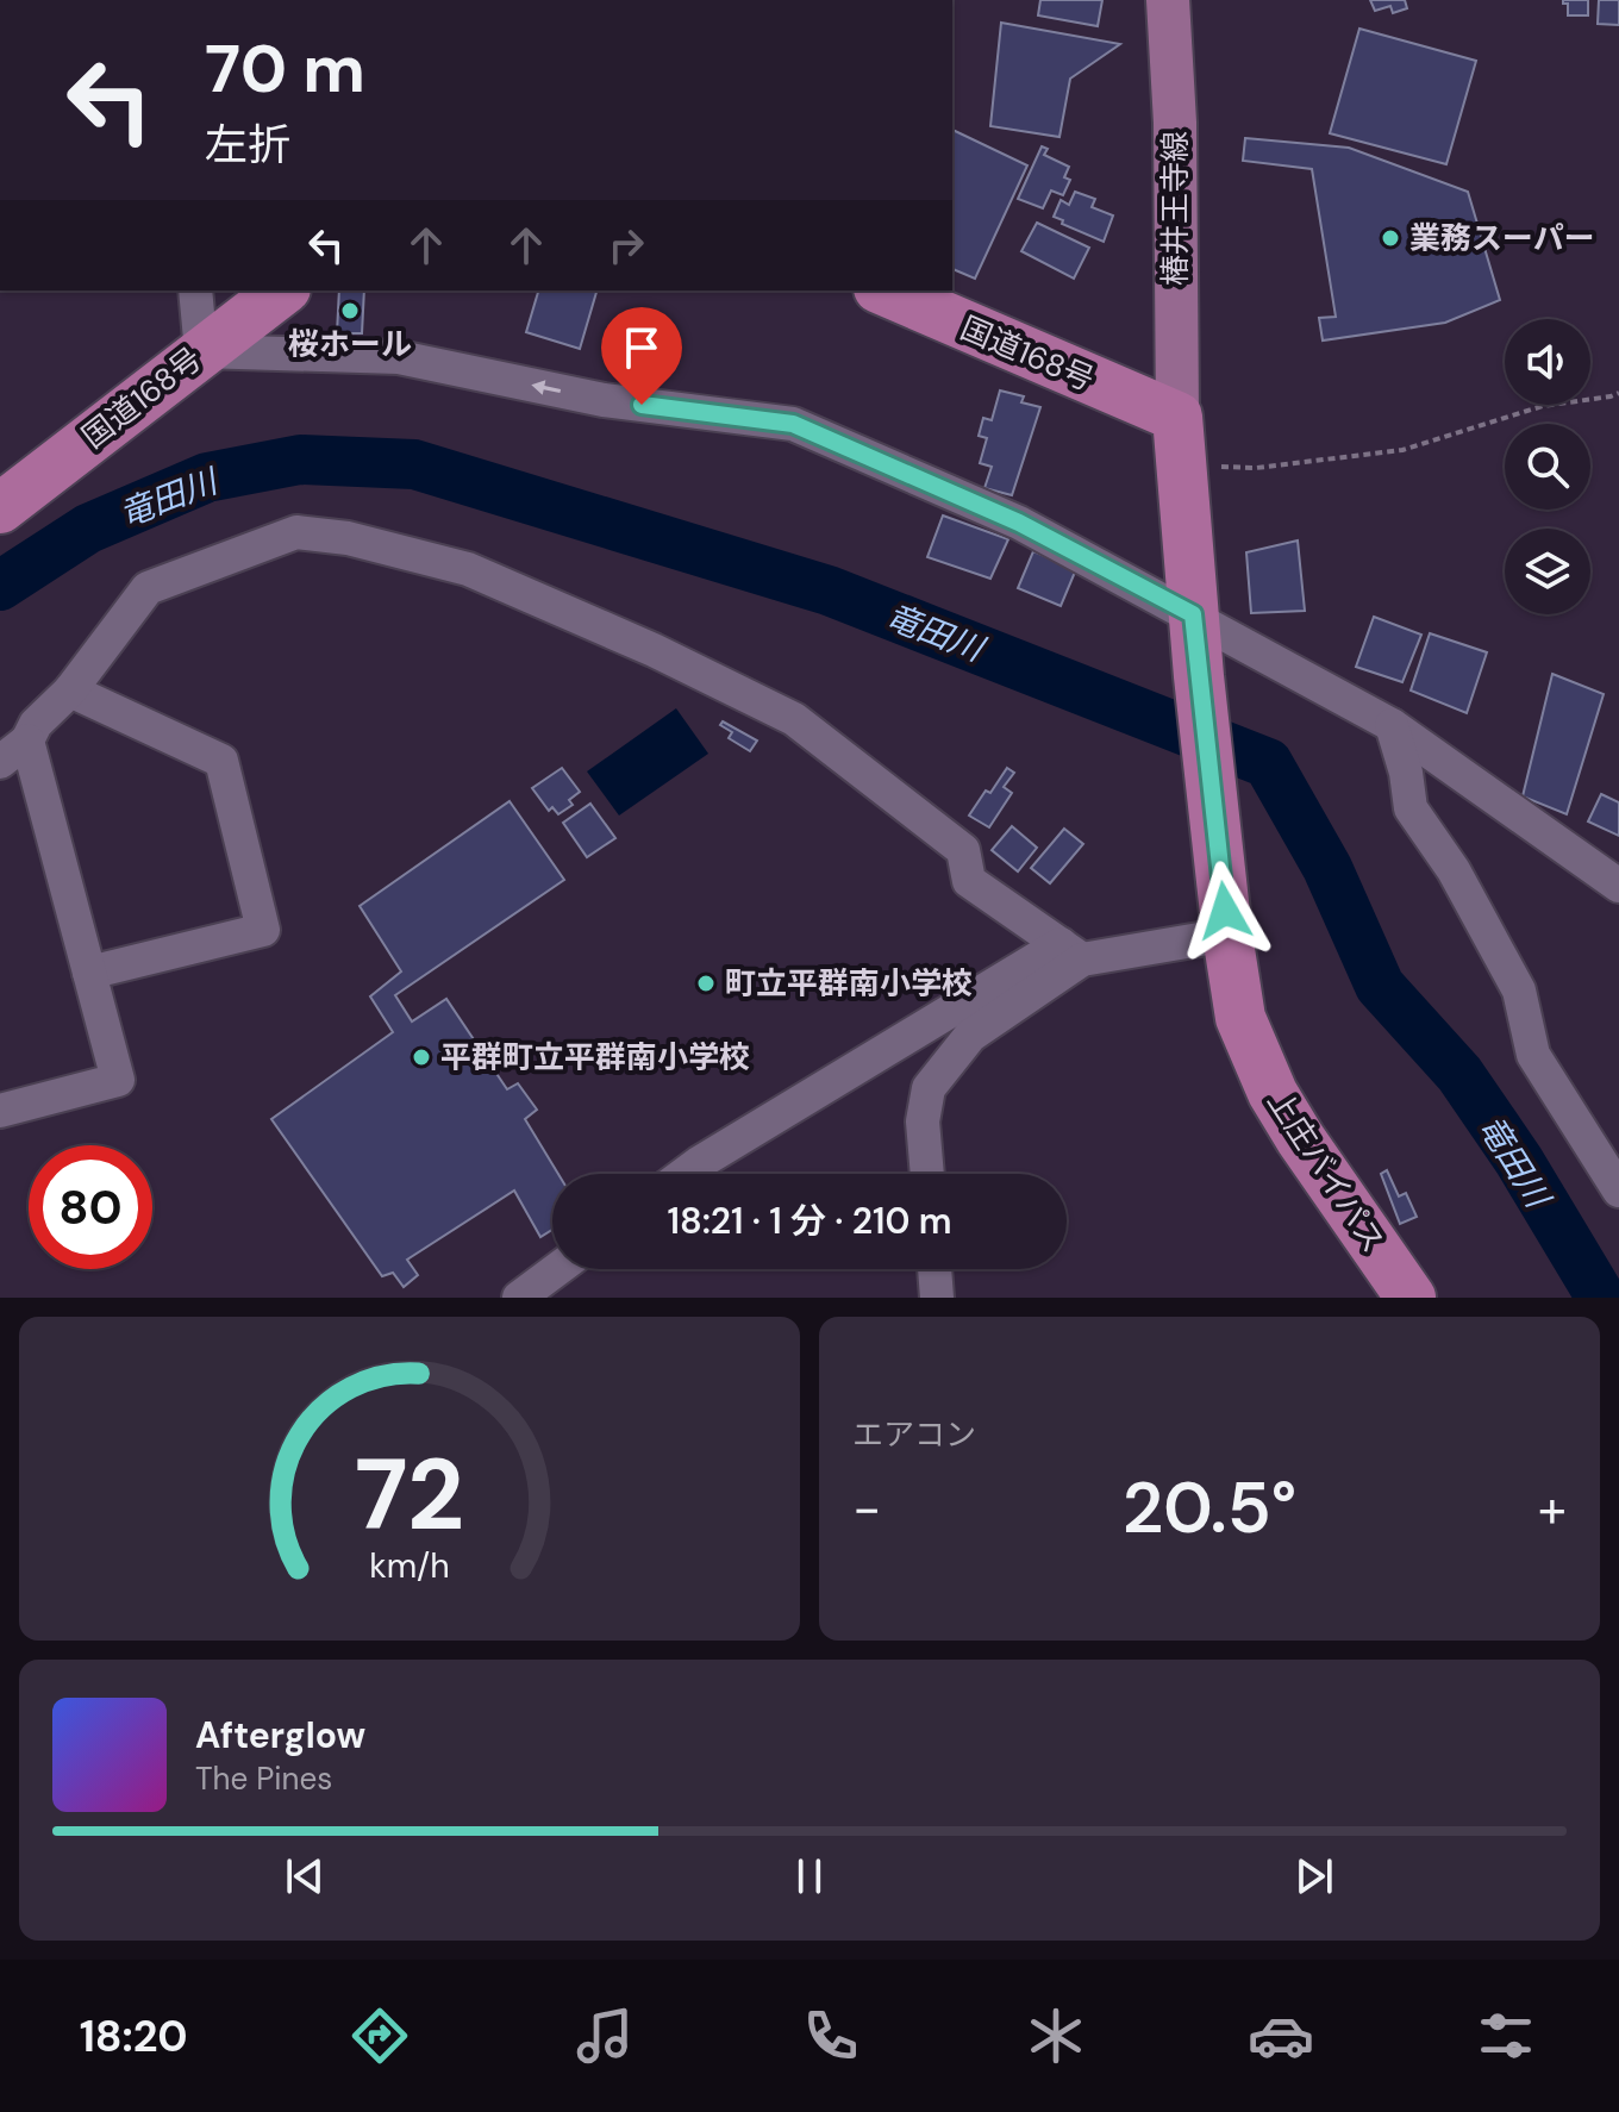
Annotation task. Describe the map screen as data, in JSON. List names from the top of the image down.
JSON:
{
  "streets": {
    "highway": ["国道168号", "上庄バイパス"],
    "main road": ["椿井王寺線"]
  },
  "crossings": [
    ["椿井王寺線", "国道168号"],
    ["椿井王寺線", "上庄バイパス"],
    ["国道168号", "上庄バイパス"]
  ],
  "water": ["竜田川"],
  "places": [
    "業務スーパー",
    "桜ホール",
    "町立平群南小学校",
    "平群町立平群南小学校"
  ],
  "page": {
    "turn": ["70 m", "左折"],
    "limit": "80",
    "trip": "18:21 · 1 分 · 210 m",
    "tile": "エアコン",
    "heat": ["−", "20.5°", "+"],
    "song": ["Afterglow", "The Pines"],
    "tabs": "18:20",
    "gauge": ["72", "km/h"]
  }
}
